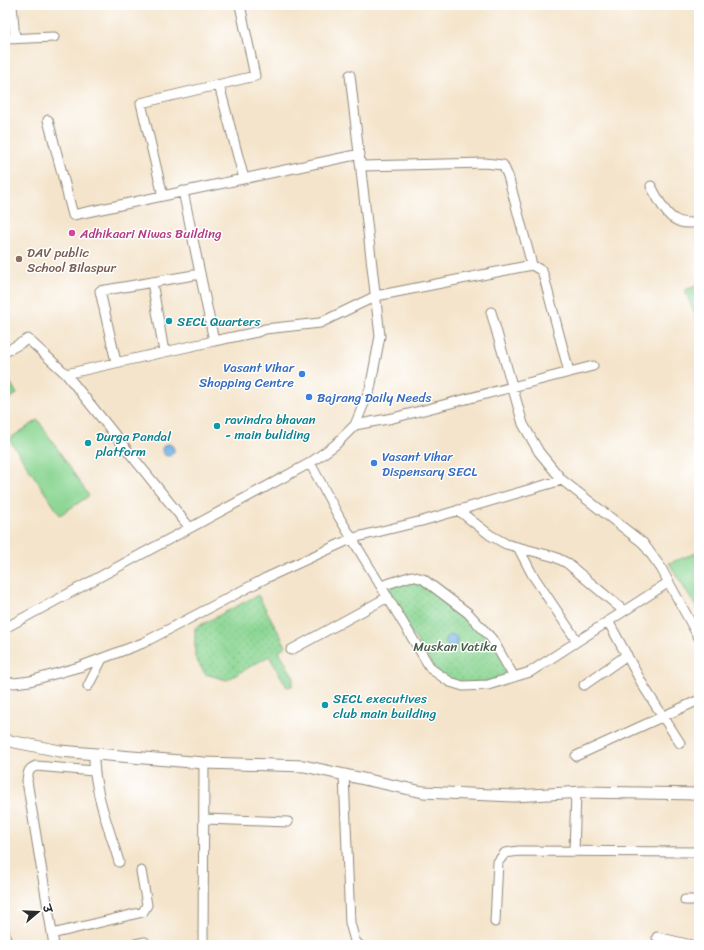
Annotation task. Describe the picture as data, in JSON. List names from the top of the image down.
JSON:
{
  "parks": ["Muskan Vatika"],
  "places": [
    "Adhikaari Niwas Building",
    "DAV public School Bilaspur",
    "SECL Quarters",
    "Vasant Vihar Shopping Centre",
    "Bajrang Daily Needs",
    "ravindra bhavan - main buliding",
    "Durga Pandal platform",
    "Vasant Vihar Dispensary SECL",
    "SECL executives club main building"
  ],
  "north": "right"
}
